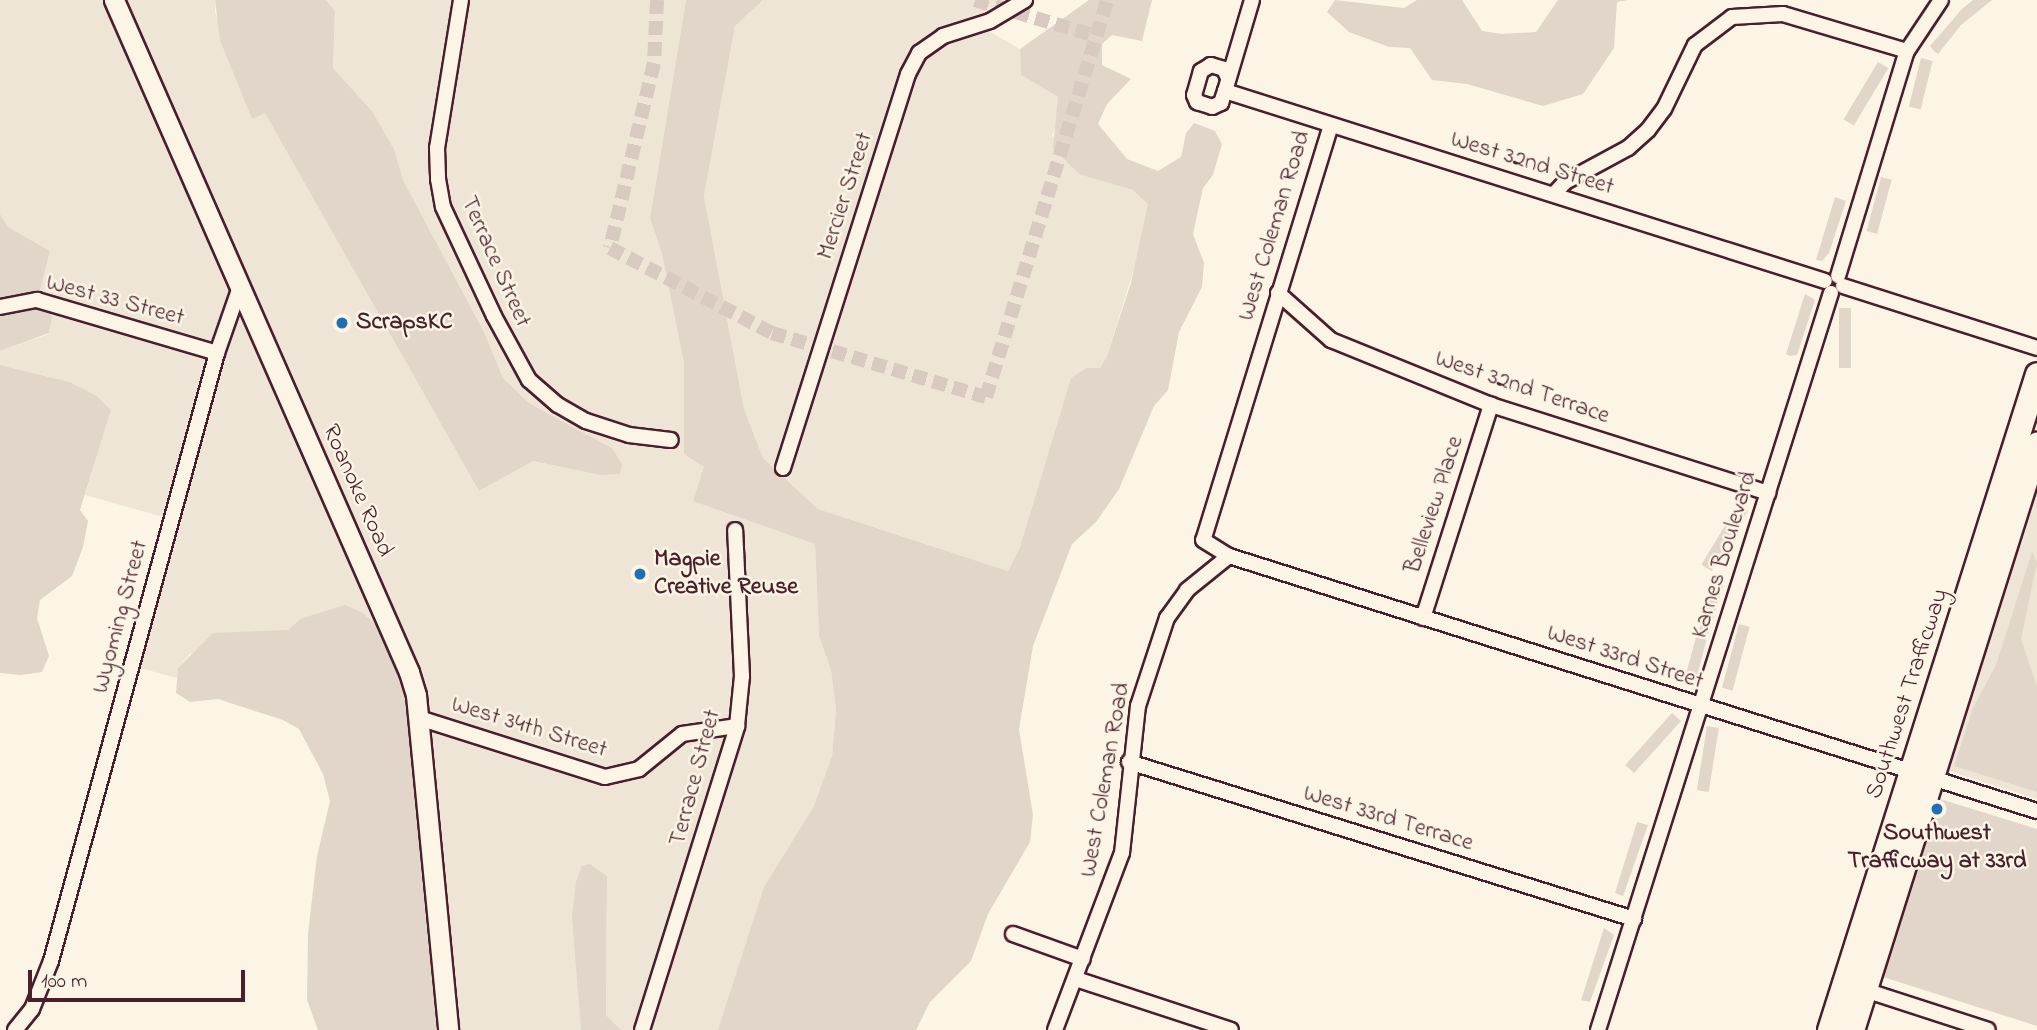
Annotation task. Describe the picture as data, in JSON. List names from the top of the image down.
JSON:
{
  "streets": {
    "main road": ["Southwest Trafficway"],
    "street": [
      "West 32nd Street",
      "Mercier Street",
      "West Coleman Road",
      "Terrace Street",
      "West 33 Street",
      "West 32nd Terrace",
      "Roanoke Road",
      "Belleview Place",
      "Karnes Boulevard",
      "Wyoming Street",
      "West 33rd Street",
      "West 34th Street",
      "West 33rd Terrace"
    ]
  },
  "crossings": [
    ["West 32nd Street", "West Coleman Road"],
    ["West 32nd Street", "Karnes Boulevard"],
    ["West Coleman Road", "West 32nd Terrace"],
    ["West Coleman Road", "West 33rd Street"],
    ["West Coleman Road", "West 33rd Terrace"],
    ["Terrace Street", "West 34th Street"],
    ["West 33 Street", "Wyoming Street"],
    ["West 32nd Terrace", "Belleview Place"],
    ["West 32nd Terrace", "Karnes Boulevard"],
    ["Roanoke Road", "Wyoming Street"],
    ["Roanoke Road", "West 34th Street"],
    ["Belleview Place", "West 33rd Street"],
    ["Karnes Boulevard", "West 33rd Street"],
    ["Karnes Boulevard", "West 33rd Terrace"],
    ["West 33rd Street", "Southwest Trafficway"]
  ],
  "places": ["ScrapsKC", "Magpie Creative Reuse", "Southwest Trafficway at 33rd"],
  "scale_bar": "100 m"
}
